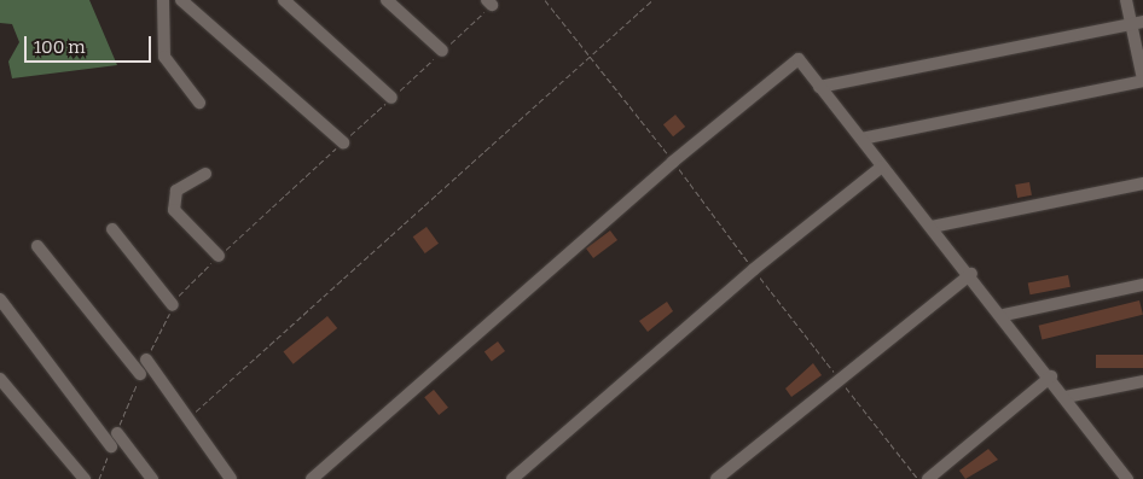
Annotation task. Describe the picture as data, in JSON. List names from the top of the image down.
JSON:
{
  "scale_bar": "100 m"
}
